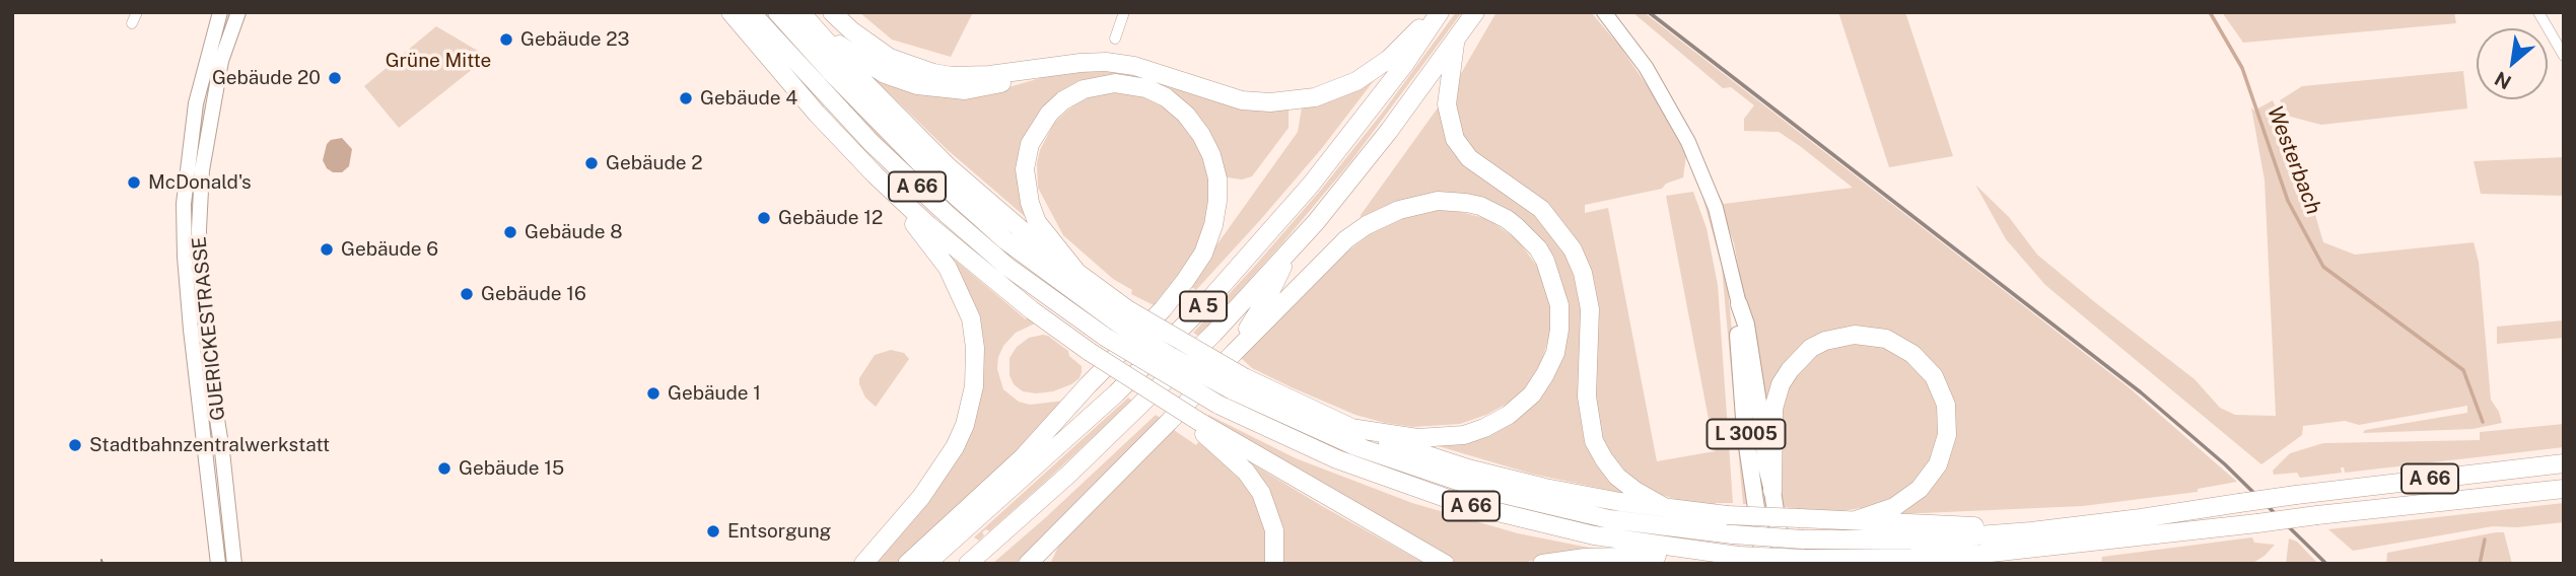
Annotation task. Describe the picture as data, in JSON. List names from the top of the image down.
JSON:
{
  "streets": {
    "highway": ["A 66", "A 5", "L 3005"],
    "main road": ["GUERICKESTRASSE"]
  },
  "water": ["Westerbach"],
  "parks": ["Grüne Mitte"],
  "places": [
    "Gebäude 23",
    "Gebäude 20",
    "Gebäude 4",
    "Gebäude 2",
    "McDonald's",
    "Gebäude 12",
    "Gebäude 8",
    "Gebäude 6",
    "Gebäude 16",
    "Gebäude 1",
    "Stadtbahnzentralwerkstatt",
    "Gebäude 15",
    "Entsorgung"
  ],
  "north": "bottom left"
}
